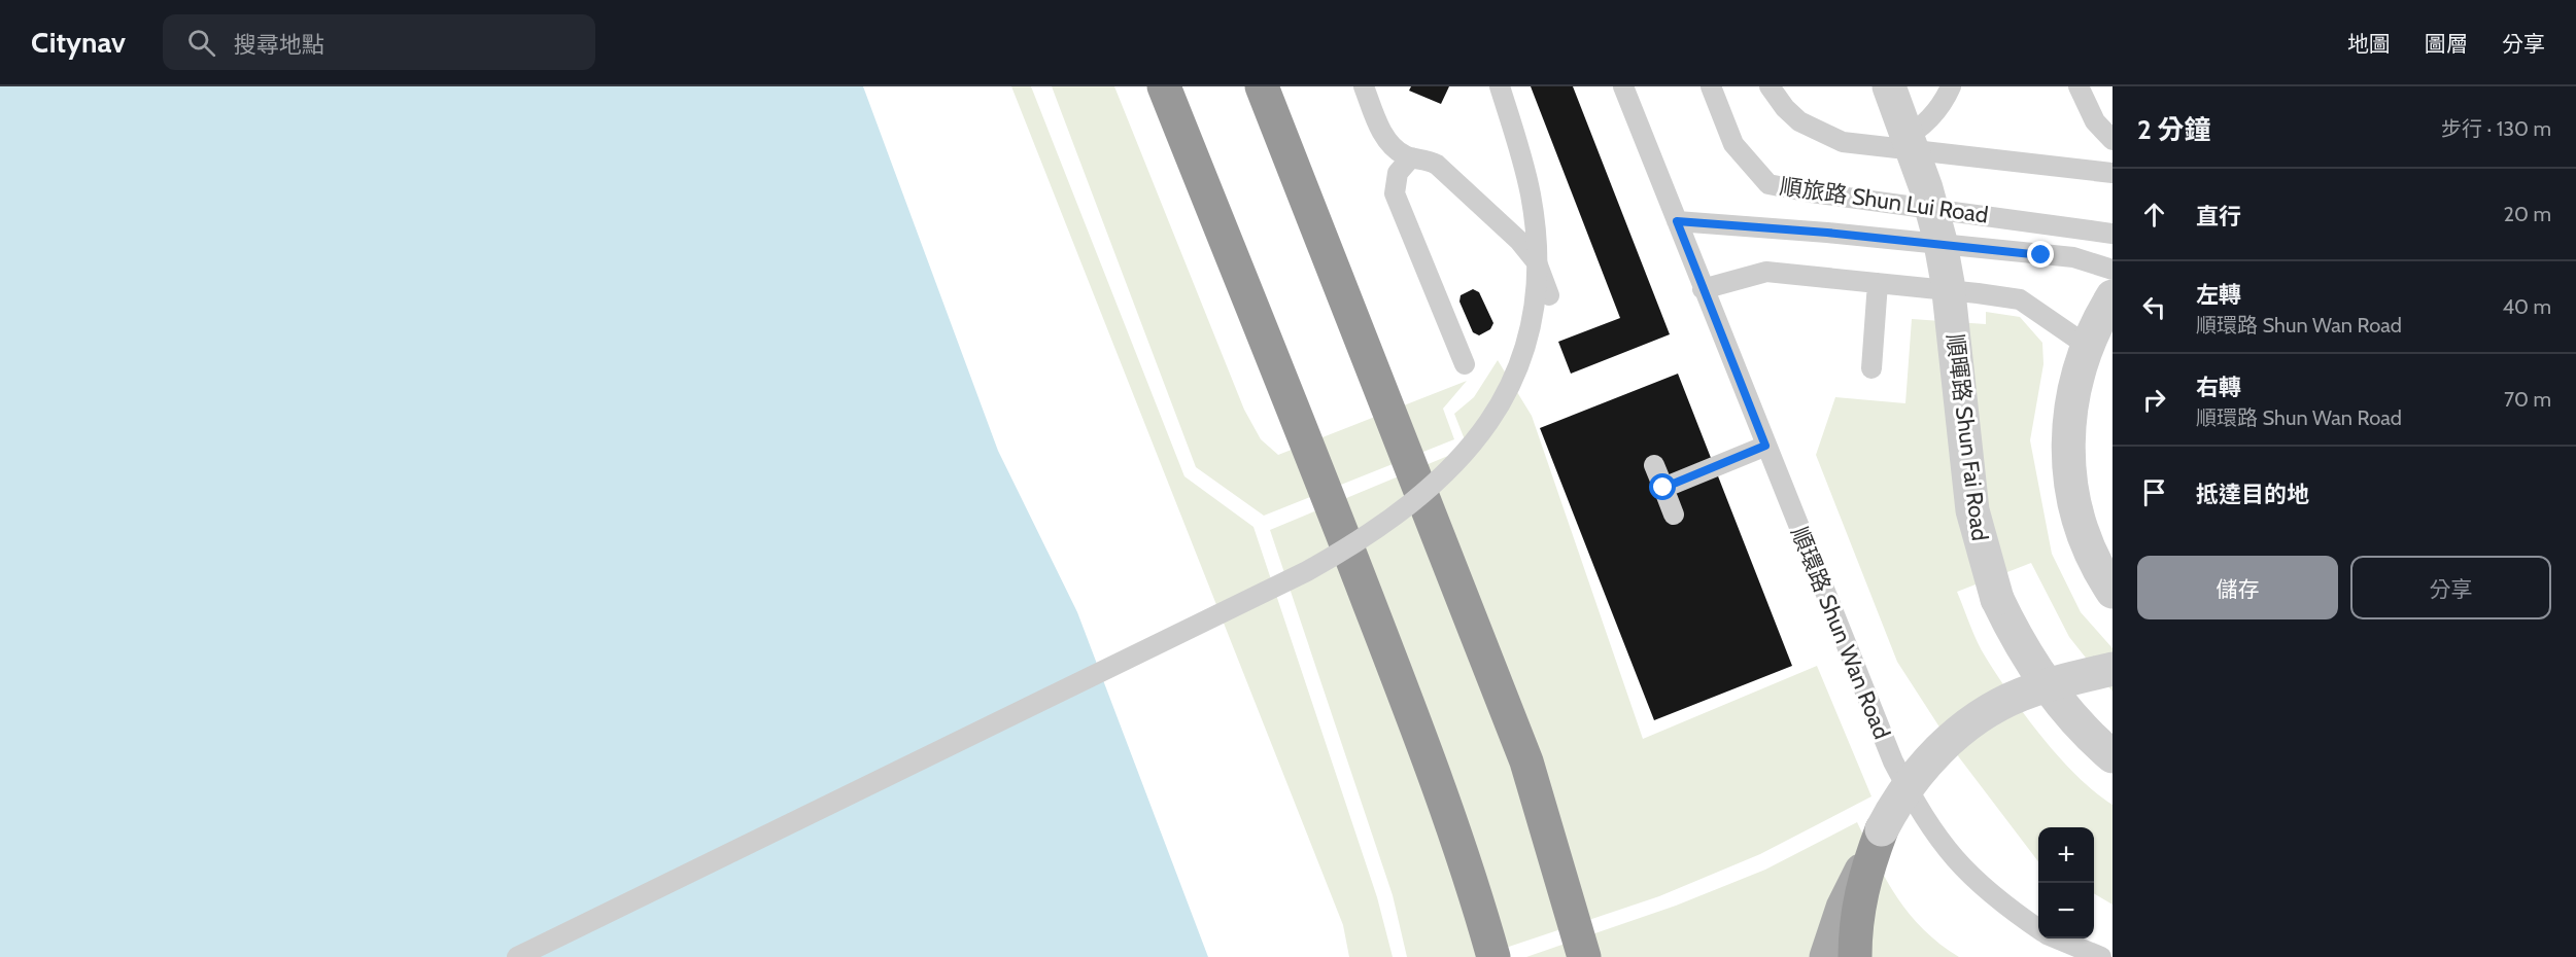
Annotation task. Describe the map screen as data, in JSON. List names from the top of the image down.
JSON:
{
  "streets": {
    "street": ["順暉路 Shun Fai Road"],
    "lane": ["順旅路 Shun Lui Road", "順環路 Shun Wan Road"]
  },
  "page": {
    "header": "Citynav",
    "search": "搜尋地點",
    "nav": ["地圖", "圖層", "分享"],
    "heading": ["2 分鐘", "步行 · 130 m"],
    "list": [
      ["直行", "20 m"],
      ["左轉", "順環路 Shun Wan Road", "40 m"],
      ["右轉", "順環路 Shun Wan Road", "70 m"],
      "抵達目的地"
    ],
    "buttons": ["儲存", "分享"],
    "map_buttons": ["+", "−"]
  }
}
